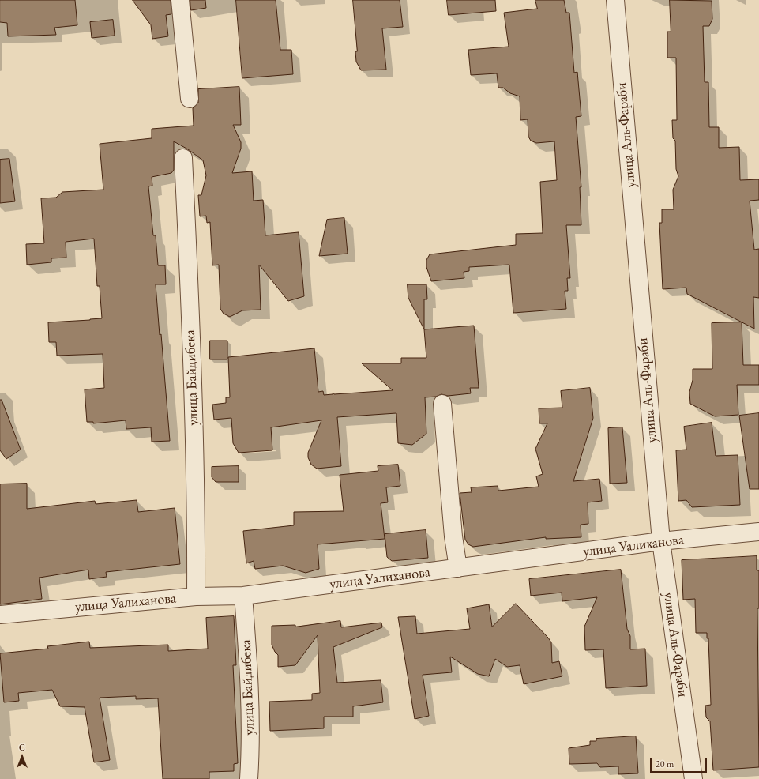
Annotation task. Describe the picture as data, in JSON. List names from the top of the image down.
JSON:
{
  "streets": {
    "street": ["улица Аль-Фараби", "улица Байдибека", "улица Уалиханова"]
  },
  "crossings": [
    ["улица Аль-Фараби", "улица Уалиханова"],
    ["улица Байдибека", "улица Уалиханова"]
  ],
  "scale_bar": "20 m",
  "north": "top"
}
